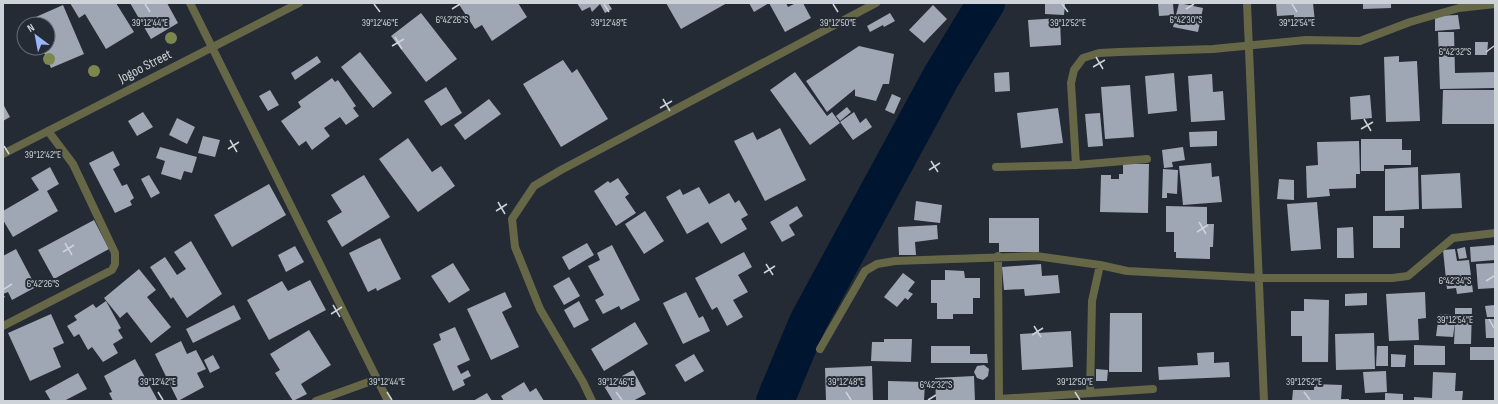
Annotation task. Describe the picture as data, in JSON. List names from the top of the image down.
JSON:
{
  "streets": {
    "street": ["Jogoo Street"]
  },
  "north": "top left",
  "coordinates": [
    "6°42'26\"S",
    "6°42'30\"S",
    "39°12'44\"E",
    "39°12'48\"E",
    "39°12'46\"E",
    "39°12'50\"E",
    "39°12'52\"E",
    "39°12'54\"E",
    "6°42'32\"S",
    "39°12'42\"E",
    "6°42'34\"S"
  ]
}
